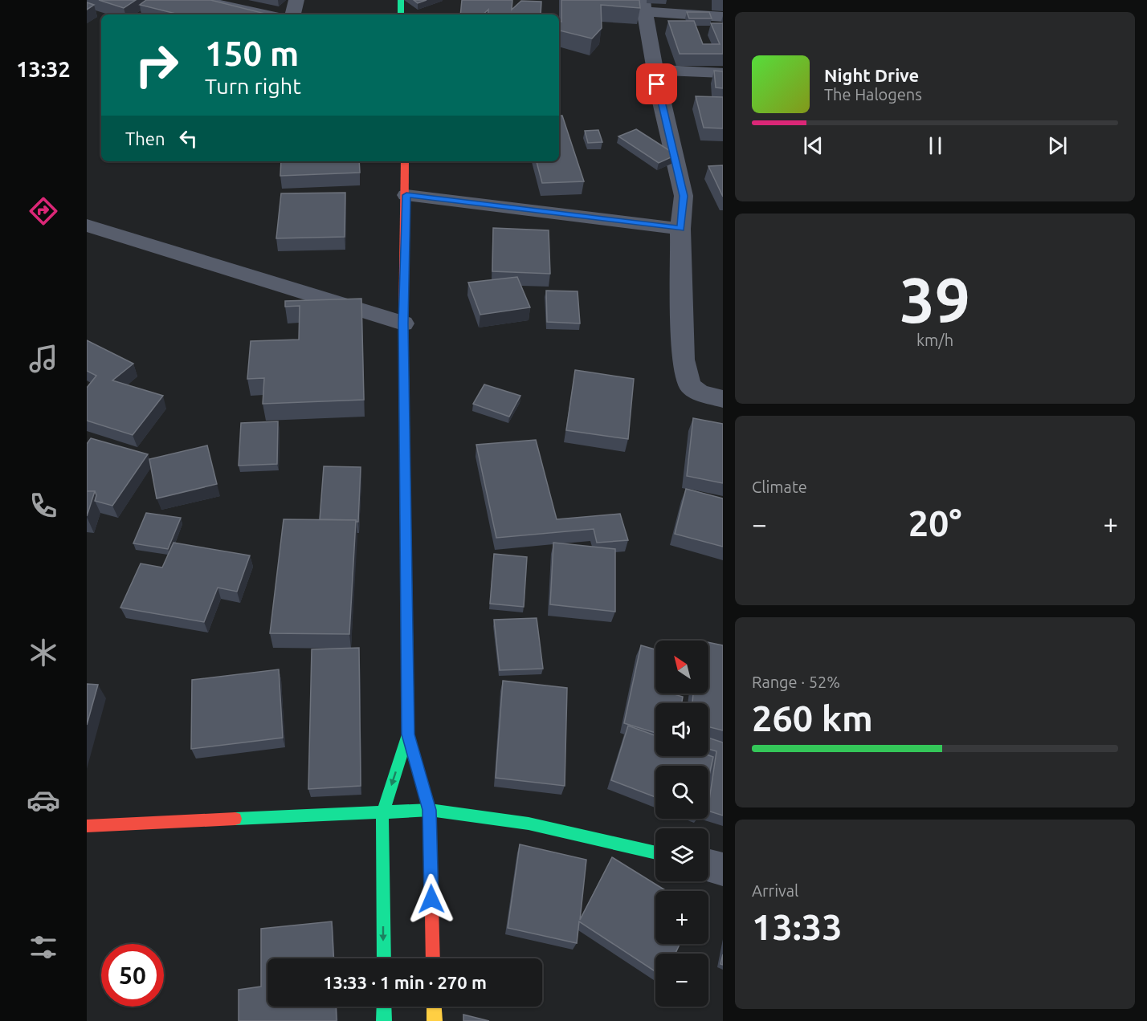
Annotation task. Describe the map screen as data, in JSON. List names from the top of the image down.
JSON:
{
  "north": "top left",
  "page": {
    "tabs": "13:32",
    "turn": ["150 m", "Turn right"],
    "song": ["Night Drive", "The Halogens"],
    "then": "Then",
    "tile": [
      ["39", "km/h"],
      "Climate",
      ["Range · 52%", "260 km"],
      ["Arrival", "13:33"]
    ],
    "heat": ["−", "20°", "+"],
    "map_buttons": ["+", "−"],
    "limit": "50",
    "trip": "13:33 · 1 min · 270 m"
  }
}
